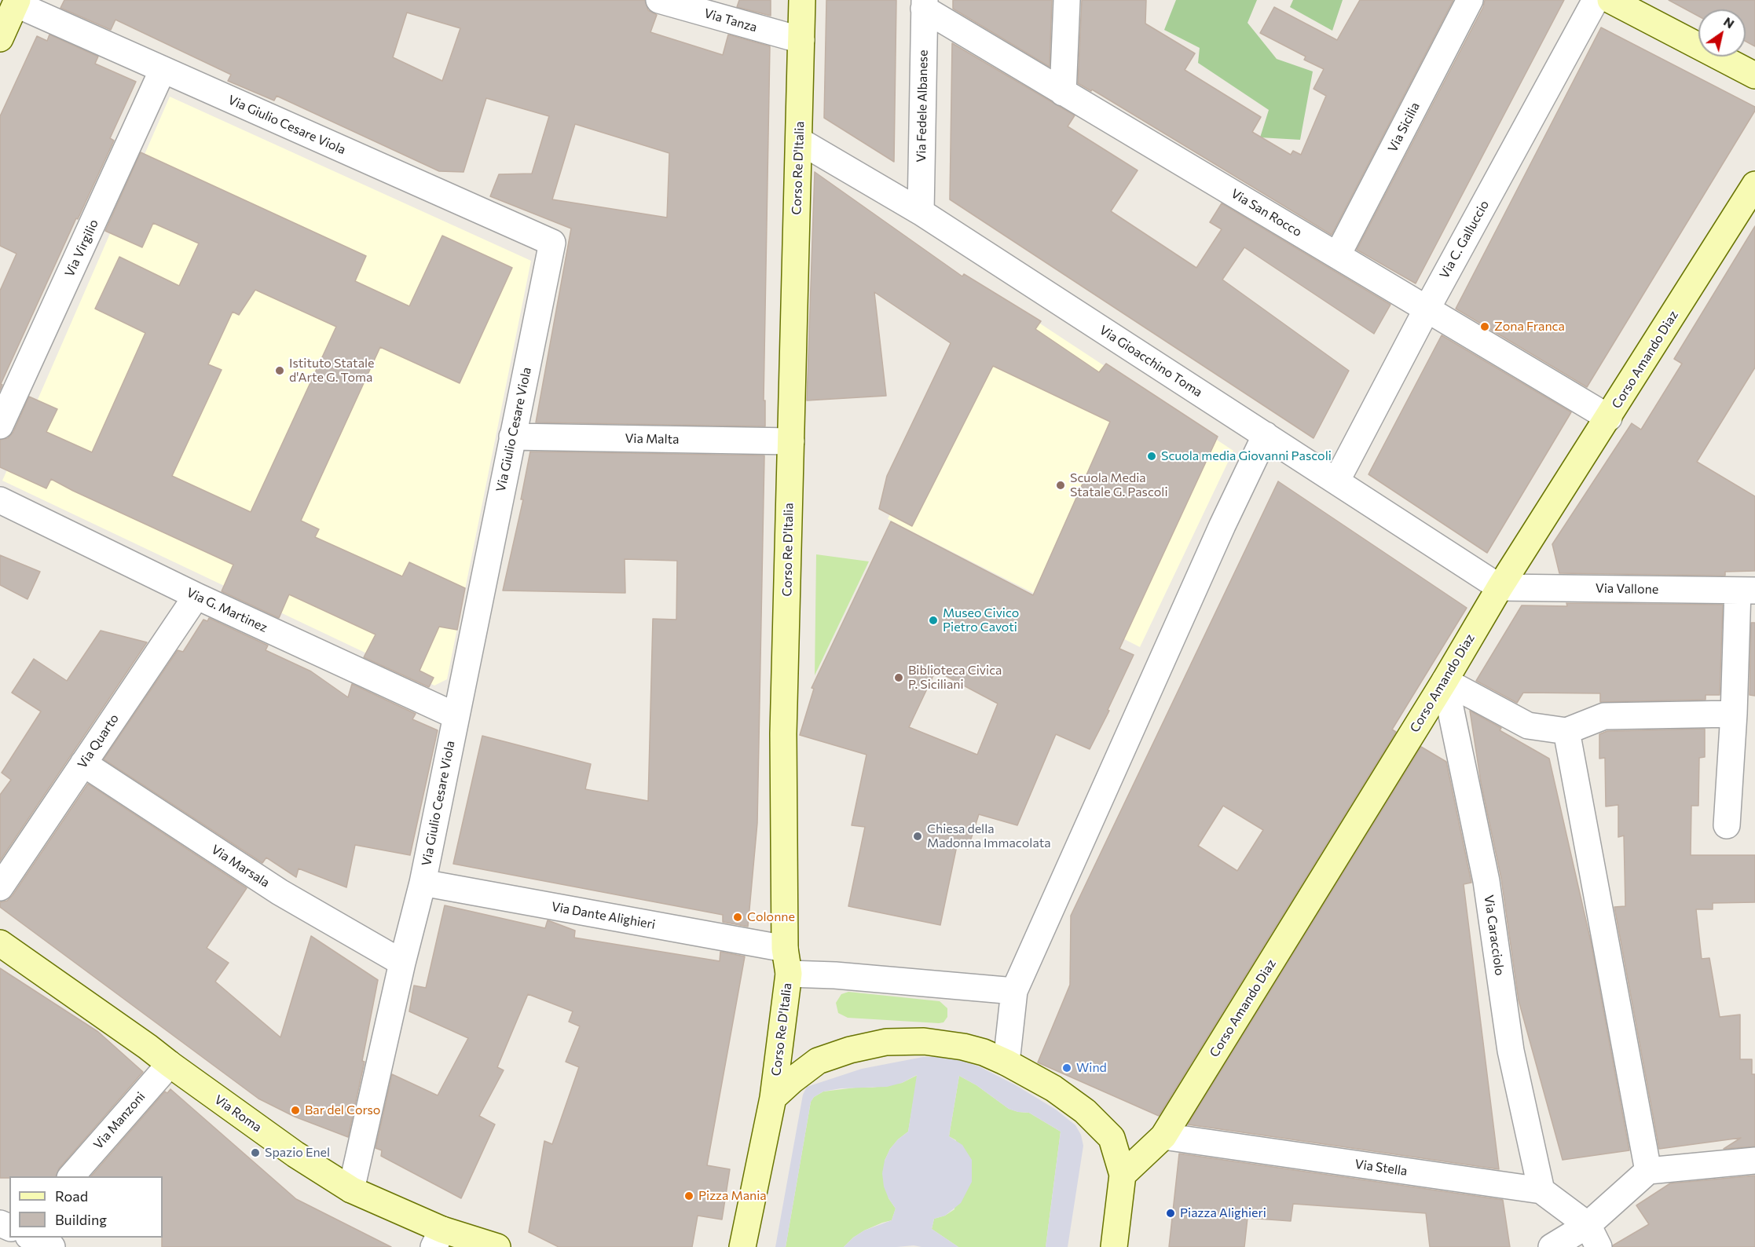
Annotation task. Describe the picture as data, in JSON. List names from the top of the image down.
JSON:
{
  "streets": {
    "main road": ["Corso Re D'Italia", "Corso Amando Diaz", "Via Roma"],
    "street": [
      "Via Tanza",
      "Via Fedele Albanese",
      "Via Giulio Cesare Viola",
      "Via Sicilia",
      "Via San Rocco",
      "Via C. Galluccio",
      "Via Virgilio",
      "Via Gioacchino Toma",
      "Via Malta",
      "Via Vallone",
      "Via G. Martinez",
      "Via Quarto",
      "Via Marsala",
      "Via Dante Alighieri",
      "Via Caracciolo",
      "Via Manzoni",
      "Via Stella"
    ]
  },
  "crossings": [
    ["Via Tanza", "Corso Re D'Italia"],
    ["Via Fedele Albanese", "Via San Rocco"],
    ["Via Fedele Albanese", "Via Gioacchino Toma"],
    ["Via Giulio Cesare Viola", "Via Virgilio"],
    ["Via Giulio Cesare Viola", "Via Malta"],
    ["Via Giulio Cesare Viola", "Via G. Martinez"],
    ["Via Giulio Cesare Viola", "Via Marsala"],
    ["Via Giulio Cesare Viola", "Via Dante Alighieri"],
    ["Via Giulio Cesare Viola", "Via Roma"],
    ["Via Sicilia", "Via San Rocco"],
    ["Corso Re D'Italia", "Via Gioacchino Toma"],
    ["Corso Re D'Italia", "Via Malta"],
    ["Corso Re D'Italia", "Via Dante Alighieri"],
    ["Via San Rocco", "Via C. Galluccio"],
    ["Via San Rocco", "Corso Amando Diaz"],
    ["Via C. Galluccio", "Via Gioacchino Toma"],
    ["Corso Amando Diaz", "Via Gioacchino Toma"],
    ["Corso Amando Diaz", "Via Vallone"],
    ["Corso Amando Diaz", "Via Caracciolo"],
    ["Corso Amando Diaz", "Via Stella"],
    ["Via Gioacchino Toma", "Via Vallone"],
    ["Via G. Martinez", "Via Quarto"],
    ["Via Quarto", "Via Marsala"],
    ["Via Caracciolo", "Via Stella"],
    ["Via Roma", "Via Manzoni"]
  ],
  "places": [
    "Zona Franca",
    "Istituto Statale d'Arte G. Toma",
    "Scuola media Giovanni Pascoli",
    "Scuola Media Statale G. Pascoli",
    "Museo Civico Pietro Cavoti",
    "Biblioteca Civica P. Siciliani",
    "Chiesa della Madonna Immacolata",
    "Colonne",
    "Wind",
    "Bar del Corso",
    "Spazio Enel",
    "Pizza Mania",
    "Piazza Alighieri"
  ],
  "legend": ["Road", "Building"],
  "north": "top right"
}
